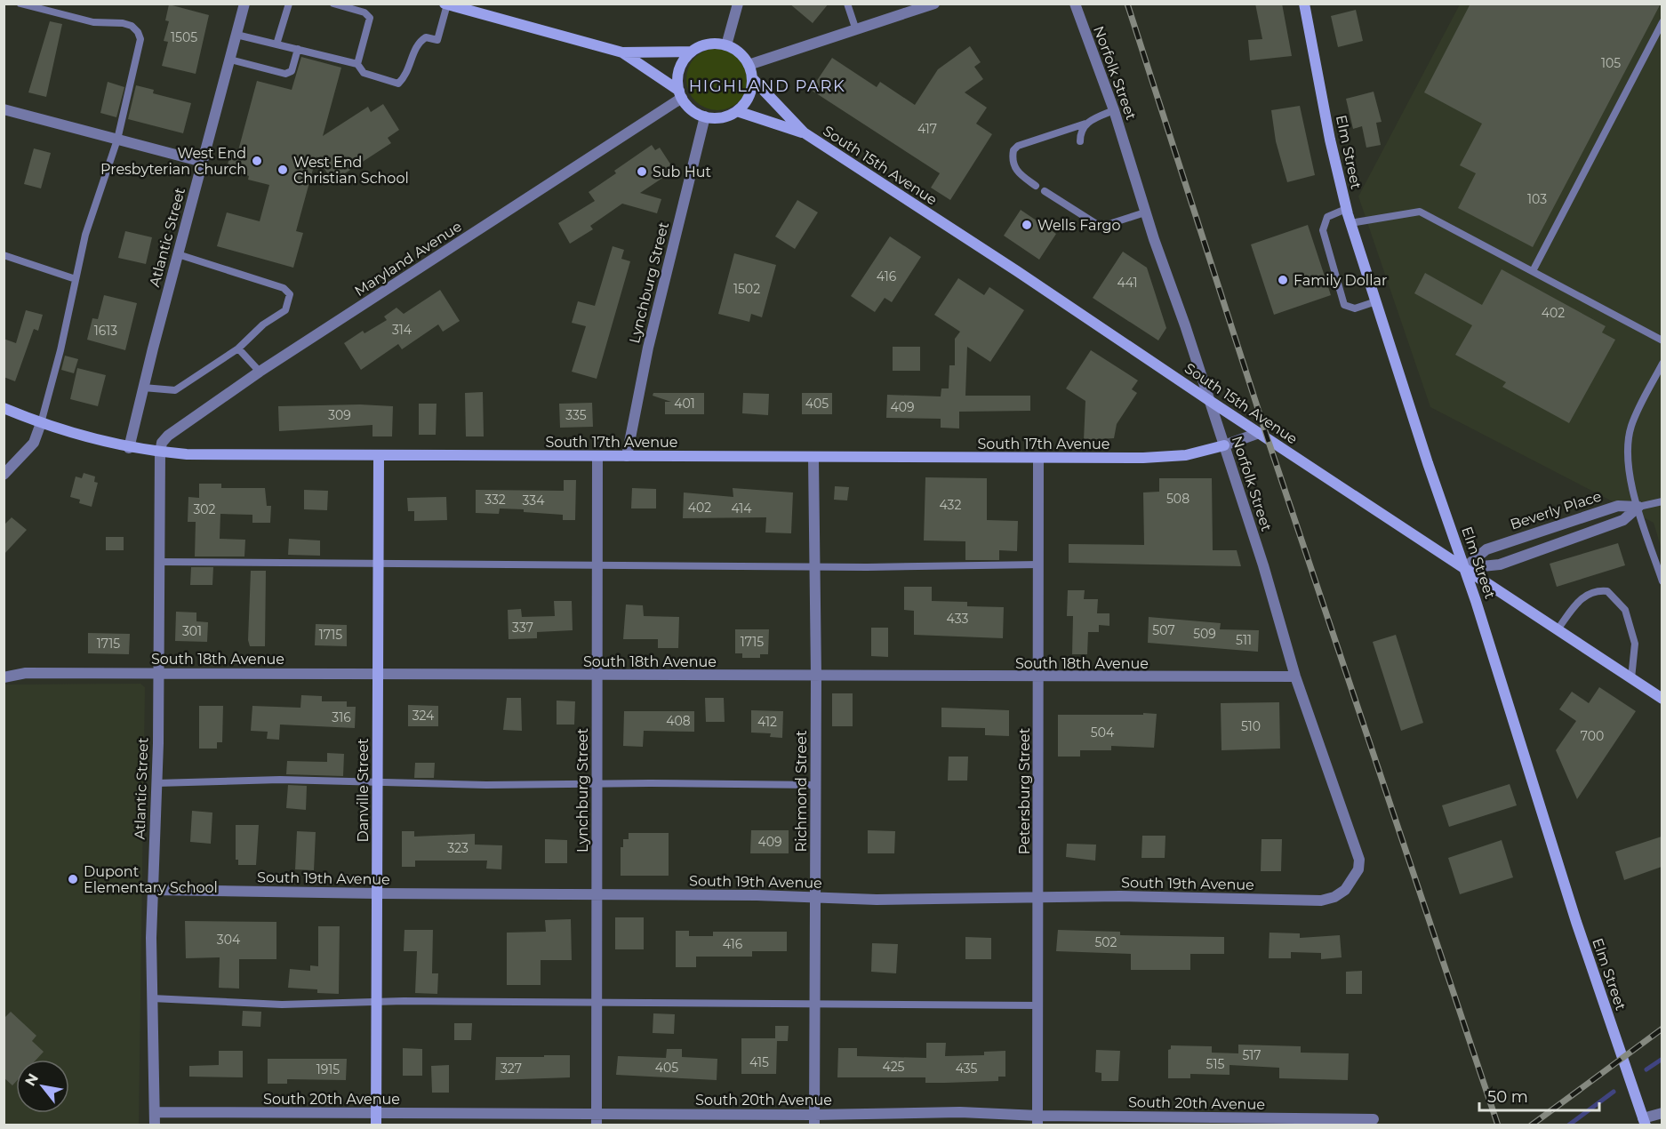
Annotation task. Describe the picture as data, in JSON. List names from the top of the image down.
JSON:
{
  "streets": {
    "street": [
      "Norfolk Street",
      "Elm Street",
      "South 15th Avenue",
      "Atlantic Street",
      "Maryland Avenue",
      "Lynchburg Street",
      "South 17th Avenue",
      "Beverly Place",
      "South 18th Avenue",
      "Danville Street",
      "Richmond Street",
      "Petersburg Street",
      "South 19th Avenue",
      "South 20th Avenue"
    ]
  },
  "crossings": [
    ["Norfolk Street", "South 15th Avenue"],
    ["Norfolk Street", "South 17th Avenue"],
    ["Norfolk Street", "South 18th Avenue"],
    ["Norfolk Street", "South 19th Avenue"],
    ["Elm Street", "South 15th Avenue"],
    ["Elm Street", "Beverly Place"],
    ["South 15th Avenue", "Maryland Avenue"],
    ["South 15th Avenue", "Lynchburg Street"],
    ["South 15th Avenue", "Beverly Place"],
    ["Atlantic Street", "Maryland Avenue"],
    ["Atlantic Street", "South 17th Avenue"],
    ["Atlantic Street", "South 18th Avenue"],
    ["Atlantic Street", "South 19th Avenue"],
    ["Atlantic Street", "South 20th Avenue"],
    ["Maryland Avenue", "Lynchburg Street"],
    ["Maryland Avenue", "South 17th Avenue"],
    ["Lynchburg Street", "South 17th Avenue"],
    ["Lynchburg Street", "South 18th Avenue"],
    ["Lynchburg Street", "South 19th Avenue"],
    ["Lynchburg Street", "South 20th Avenue"],
    ["South 17th Avenue", "Danville Street"],
    ["South 17th Avenue", "Richmond Street"],
    ["South 17th Avenue", "Petersburg Street"],
    ["South 18th Avenue", "Danville Street"],
    ["South 18th Avenue", "Richmond Street"],
    ["South 18th Avenue", "Petersburg Street"],
    ["Danville Street", "South 19th Avenue"],
    ["Danville Street", "South 20th Avenue"],
    ["Richmond Street", "South 19th Avenue"],
    ["Richmond Street", "South 20th Avenue"],
    ["Petersburg Street", "South 19th Avenue"],
    ["Petersburg Street", "South 20th Avenue"]
  ],
  "districts": ["HIGHLAND PARK"],
  "places": [
    "West End Presbyterian Church",
    "West End Christian School",
    "Sub Hut",
    "Wells Fargo",
    "Family Dollar",
    "Dupont Elementary School"
  ],
  "house_numbers": [
    "1505",
    "105",
    "417",
    "103",
    "416",
    "441",
    "1502",
    "402",
    "314",
    "1613",
    "401",
    "405",
    "409",
    "309",
    "335",
    "508",
    "332",
    "334",
    "432",
    "402",
    "414",
    "302",
    "433",
    "337",
    "507",
    "301",
    "509",
    "1715",
    "511",
    "1715",
    "1715",
    "324",
    "316",
    "408",
    "412",
    "510",
    "504",
    "700",
    "409",
    "323",
    "304",
    "502",
    "416",
    "517",
    "415",
    "515",
    "425",
    "405",
    "327",
    "435",
    "1915"
  ],
  "scale_bar": "50 m",
  "north": "top left"
}
